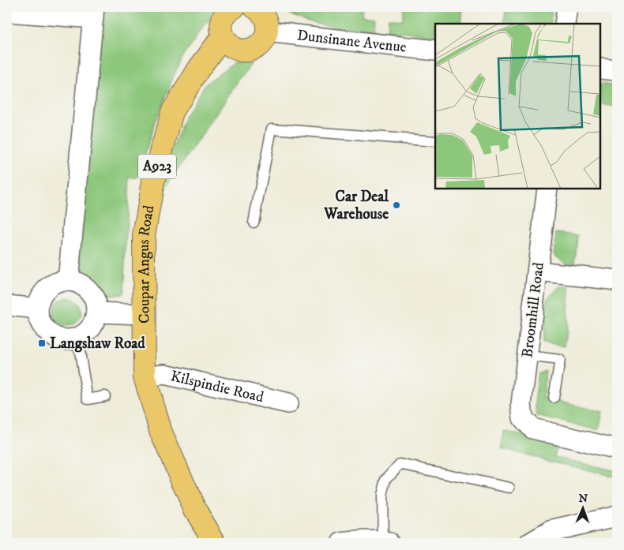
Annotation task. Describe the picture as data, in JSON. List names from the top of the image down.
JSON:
{
  "streets": {
    "main road": ["A923", "Coupar Angus Road"],
    "street": ["Dunsinane Avenue", "Broomhill Road", "Kilspindie Road"]
  },
  "crossings": [
    ["Coupar Angus Road", "Kilspindie Road"]
  ],
  "places": {
    "other": ["Car Deal Warehouse"],
    "transit": ["Langshaw Road"]
  },
  "north": "top"
}
